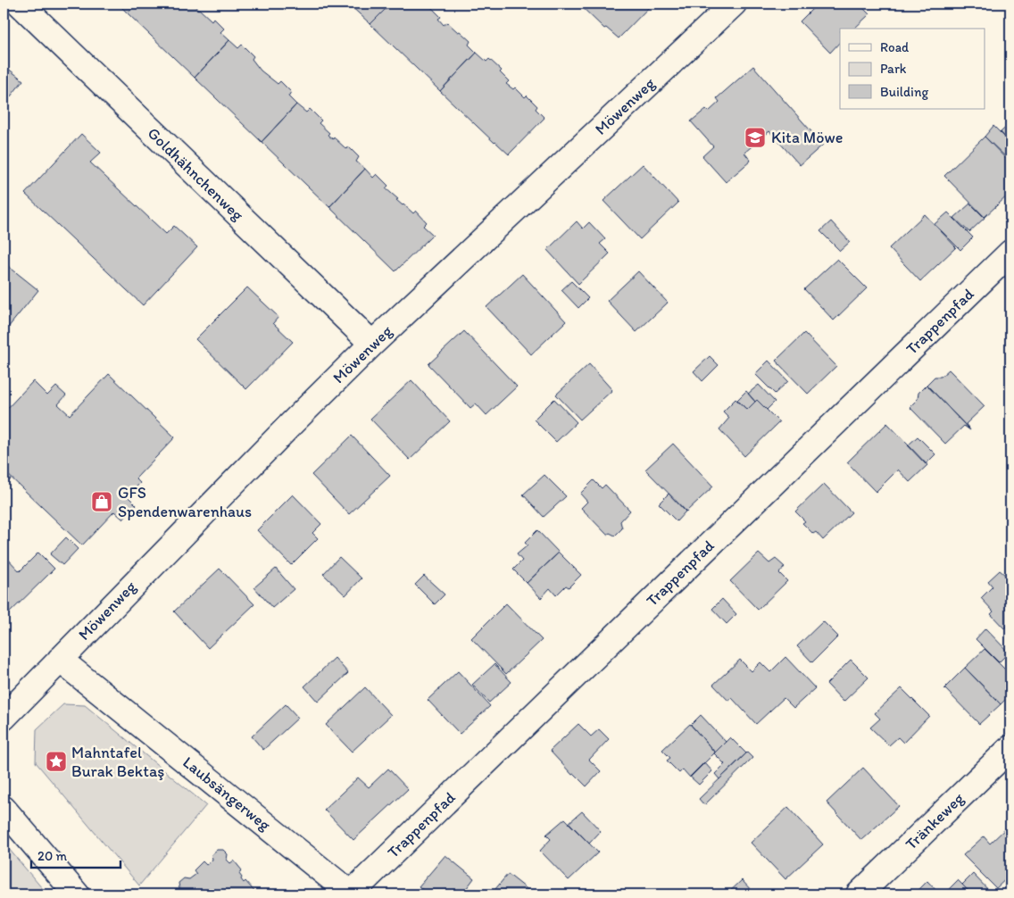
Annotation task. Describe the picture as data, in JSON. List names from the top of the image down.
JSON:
{
  "streets": {
    "street": [
      "Möwenweg",
      "Goldhähnchenweg",
      "Trappenpfad",
      "Laubsängerweg",
      "Tränkeweg"
    ]
  },
  "crossings": [
    ["Möwenweg", "Goldhähnchenweg"],
    ["Möwenweg", "Laubsängerweg"],
    ["Trappenpfad", "Laubsängerweg"]
  ],
  "places": {
    "school or university": ["Kita Möwe"],
    "shop": ["GFS Spendenwarenhaus"],
    "place": ["Mahntafel Burak Bektaş"]
  },
  "legend": ["Road", "Park", "Building"],
  "scale_bar": "20 m"
}
